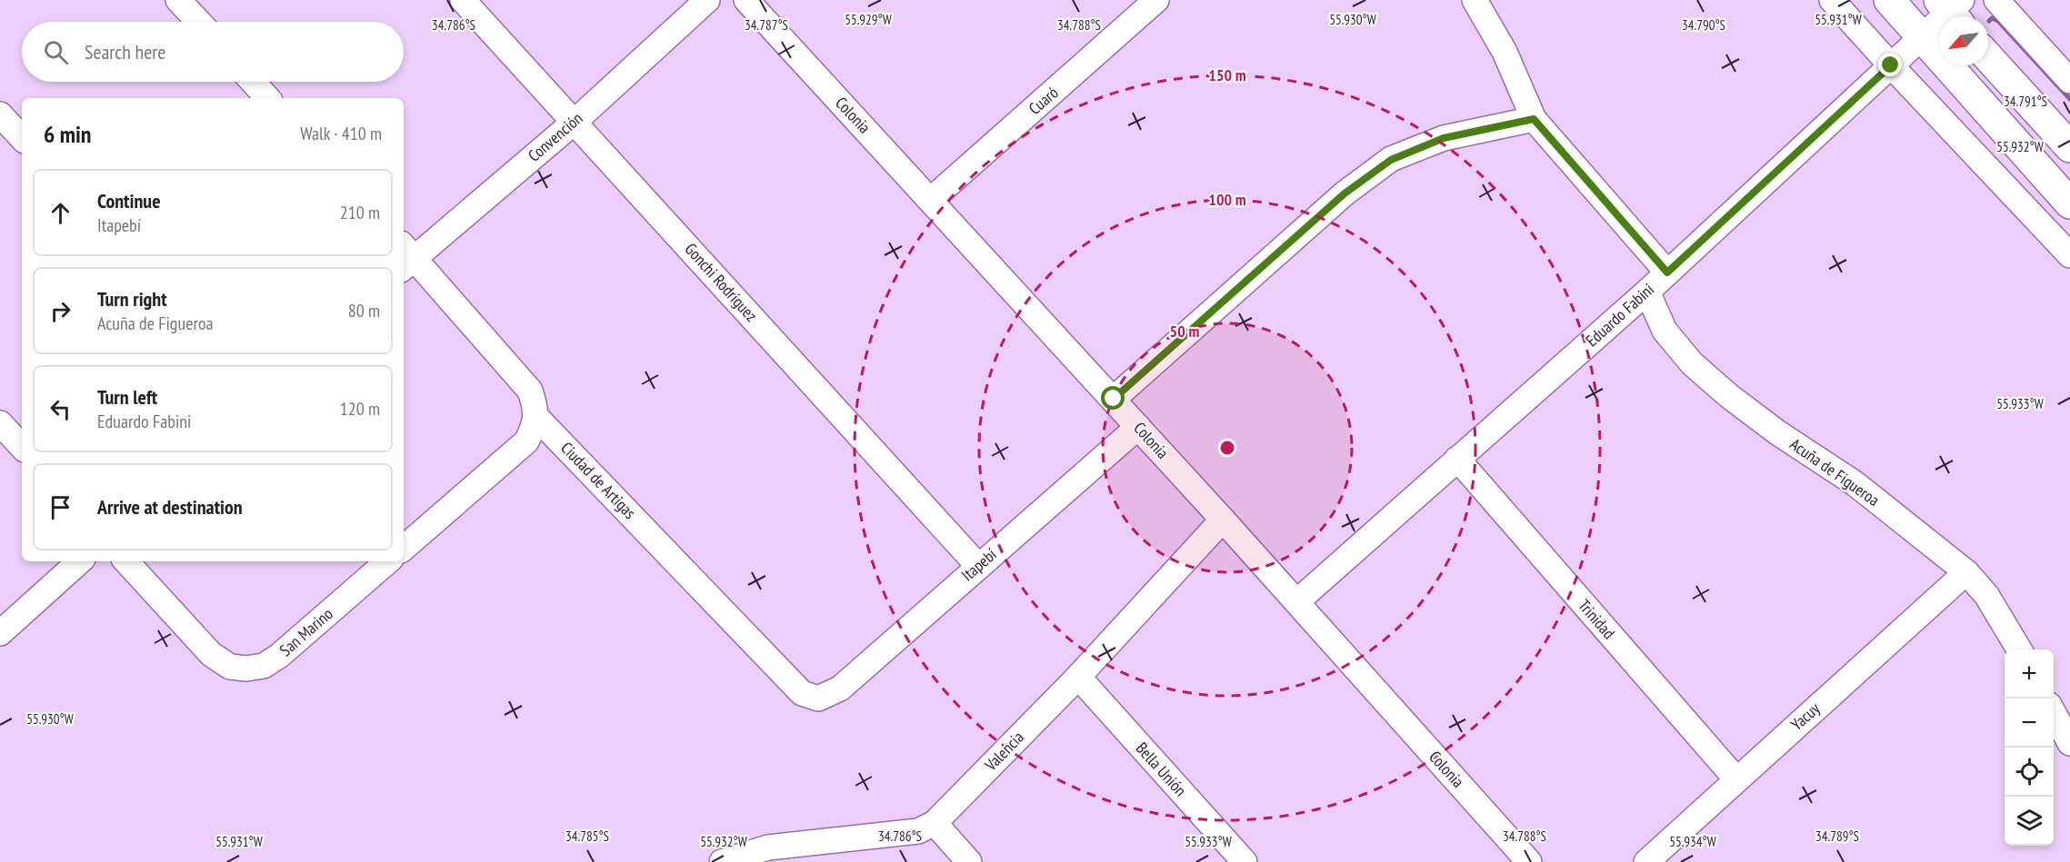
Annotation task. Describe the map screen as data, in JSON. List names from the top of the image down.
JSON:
{
  "streets": {
    "street": [
      "Cuaró",
      "Colonia",
      "Convención",
      "Gonchi Rodríguez",
      "Eduardo Fabini",
      "Acuña de Figueroa",
      "Ciudad de Artigas",
      "Itapebí",
      "Trinidad",
      "San Marino",
      "Yacuy",
      "Valencia",
      "Bella Unión"
    ]
  },
  "crossings": [
    ["Cuaró", "Colonia"],
    ["Colonia", "Eduardo Fabini"],
    ["Colonia", "Itapebí"],
    ["Colonia", "Valencia"],
    ["Convención", "Gonchi Rodríguez"],
    ["Gonchi Rodríguez", "Itapebí"],
    ["Eduardo Fabini", "Acuña de Figueroa"],
    ["Eduardo Fabini", "Trinidad"],
    ["Acuña de Figueroa", "Yacuy"],
    ["Ciudad de Artigas", "Itapebí"],
    ["Trinidad", "Yacuy"],
    ["Valencia", "Bella Unión"]
  ],
  "north": "bottom left",
  "page": {
    "search": "Search here",
    "heading": ["6 min", "Walk · 410 m"],
    "list": [
      ["Continue", "Itapebí", "210 m"],
      ["Turn right", "Acuña de Figueroa", "80 m"],
      ["Turn left", "Eduardo Fabini", "120 m"],
      "Arrive at destination"
    ],
    "map_buttons": ["+", "−"]
  },
  "coordinates": [
    "55.929°W",
    "55.931°W",
    "55.930°W",
    "34.786°S",
    "34.787°S",
    "34.788°S",
    "34.790°S",
    "34.791°S",
    "55.932°W",
    "55.933°W",
    "34.785°S",
    "34.789°S",
    "55.934°W"
  ],
  "rings": ["150 m", "100 m", "50 m"]
}
